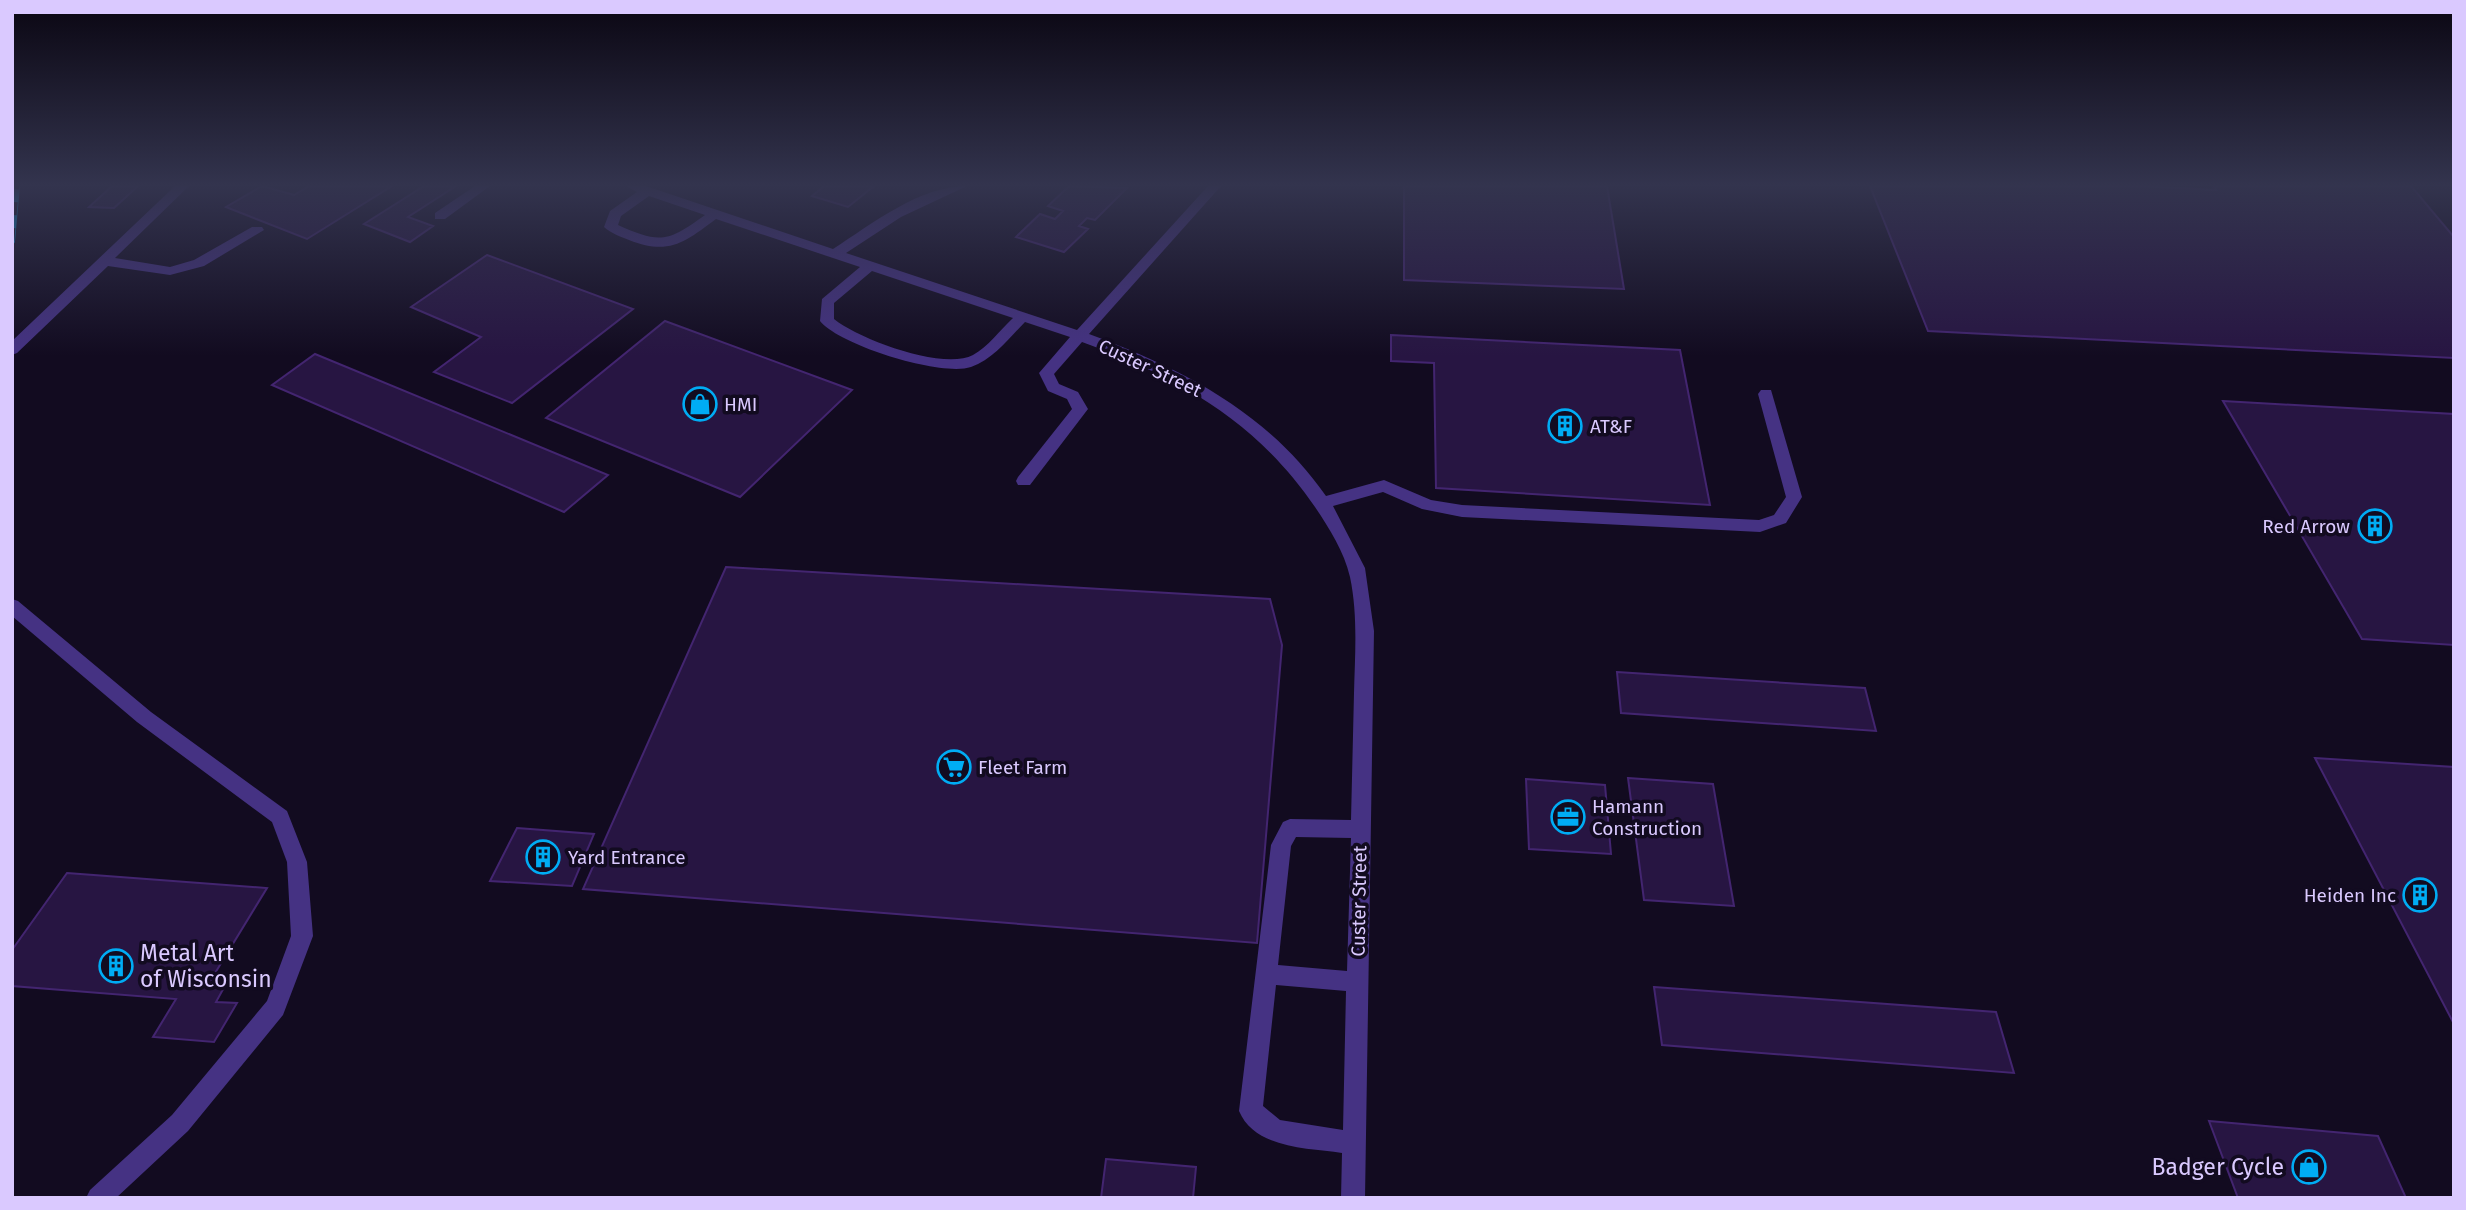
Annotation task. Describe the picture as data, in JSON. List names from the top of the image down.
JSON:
{
  "streets": {
    "street": ["Custer Street"]
  },
  "places": {
    "shop": ["HMI", "Badger Cycle"],
    "building": [
      "AT&F",
      "Red Arrow",
      "Yard Entrance",
      "Heiden Inc",
      "Metal Art of Wisconsin"
    ],
    "supermarket": ["Fleet Farm"],
    "office": ["Hamann Construction"]
  }
}
